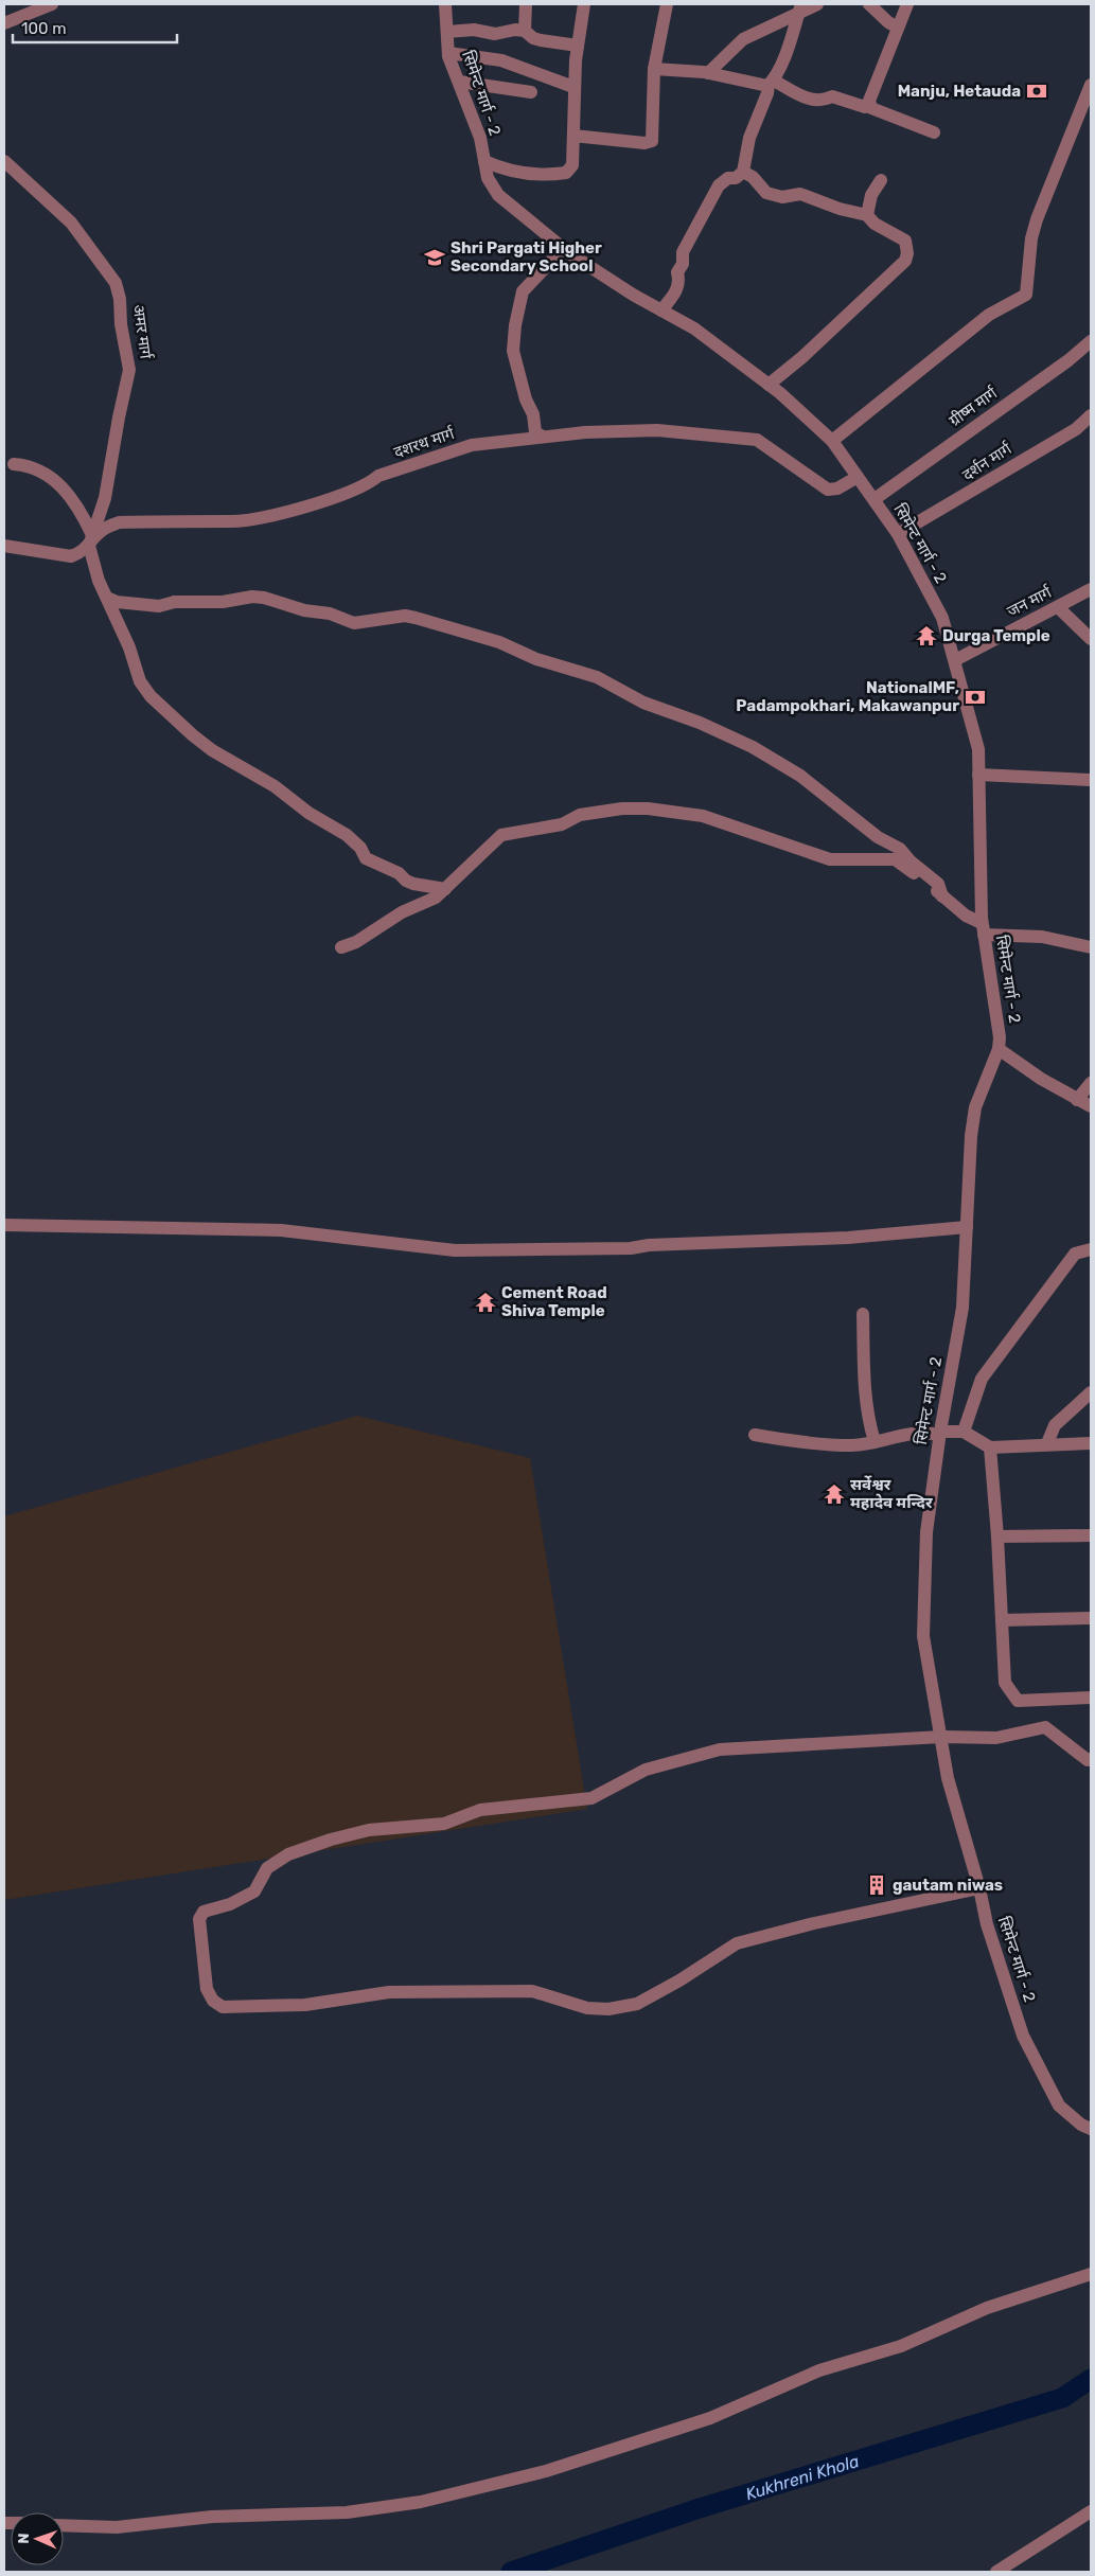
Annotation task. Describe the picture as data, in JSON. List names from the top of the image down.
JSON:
{
  "streets": {
    "street": [
      "सिमेन्ट मार्ग - 2",
      "अमर मार्ग",
      "ग्रीष्म मार्ग",
      "दशरथ मार्ग",
      "दर्शन मार्ग",
      "जन मार्ग"
    ]
  },
  "crossings": [
    ["सिमेन्ट मार्ग - 2", "ग्रीष्म मार्ग"],
    ["सिमेन्ट मार्ग - 2", "दशरथ मार्ग"],
    ["सिमेन्ट मार्ग - 2", "दर्शन मार्ग"],
    ["सिमेन्ट मार्ग - 2", "जन मार्ग"],
    ["अमर मार्ग", "दशरथ मार्ग"]
  ],
  "water": ["Kukhreni Khola"],
  "places": {
    "bank": ["Manju, Hetauda", "NationalMF, Padampokhari, Makawanpur"],
    "school or university": ["Shri Pargati Higher Secondary School"],
    "temple": ["Durga Temple", "Cement Road Shiva Temple", "सर्वेश्वर महादेव मन्दिर"],
    "building": ["gautam niwas"]
  },
  "scale_bar": "100 m",
  "north": "left"
}
